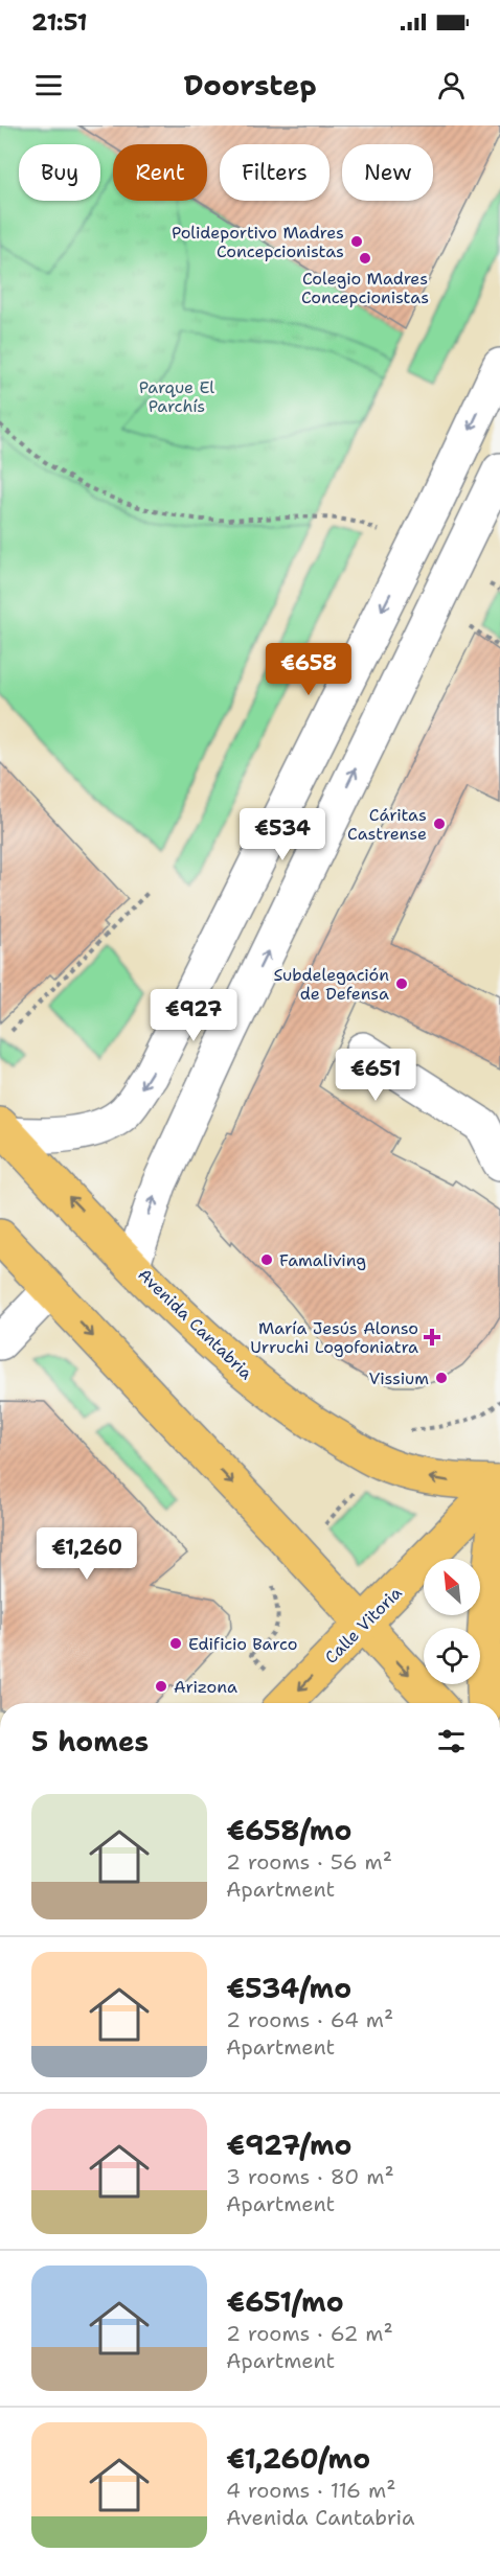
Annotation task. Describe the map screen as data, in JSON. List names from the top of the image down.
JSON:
{
  "streets": {
    "main road": ["Avenida Cantabria", "Calle Vitoria"]
  },
  "crossings": [
    ["Avenida Cantabria", "Calle Vitoria"]
  ],
  "one_way": ["Calle Vitoria"],
  "parks": ["Parque El Parchís"],
  "places": {
    "other": [
      "Polideportivo Madres Concepcionistas",
      "Colegio Madres Concepcionistas",
      "Cáritas Castrense",
      "Subdelegación de Defensa",
      "Famaliving",
      "Vissium",
      "Edificio Barco",
      "Arizona"
    ],
    "health": ["María Jesús Alonso Urruchi Logofoniatra"]
  },
  "north": "top left",
  "page": {
    "status": "21:51",
    "header": "Doorstep",
    "chip": [
      "Buy",
      "Rent",
      "Filters",
      "New"
    ],
    "price": [
      "€658",
      "€534",
      "€927",
      "€651",
      "€1,260"
    ],
    "heading": "5 homes",
    "list": [
      {
        "name": "€658/mo",
        "note": "2 rooms · 56 m² · Apartment"
      },
      {
        "name": "€534/mo",
        "note": "2 rooms · 64 m² · Apartment"
      },
      {
        "name": "€927/mo",
        "note": "3 rooms · 80 m² · Apartment"
      },
      {
        "name": "€651/mo",
        "note": "2 rooms · 62 m² · Apartment"
      },
      {
        "name": "€1,260/mo",
        "note": "4 rooms · 116 m² · Avenida Cantabria"
      }
    ]
  }
}
